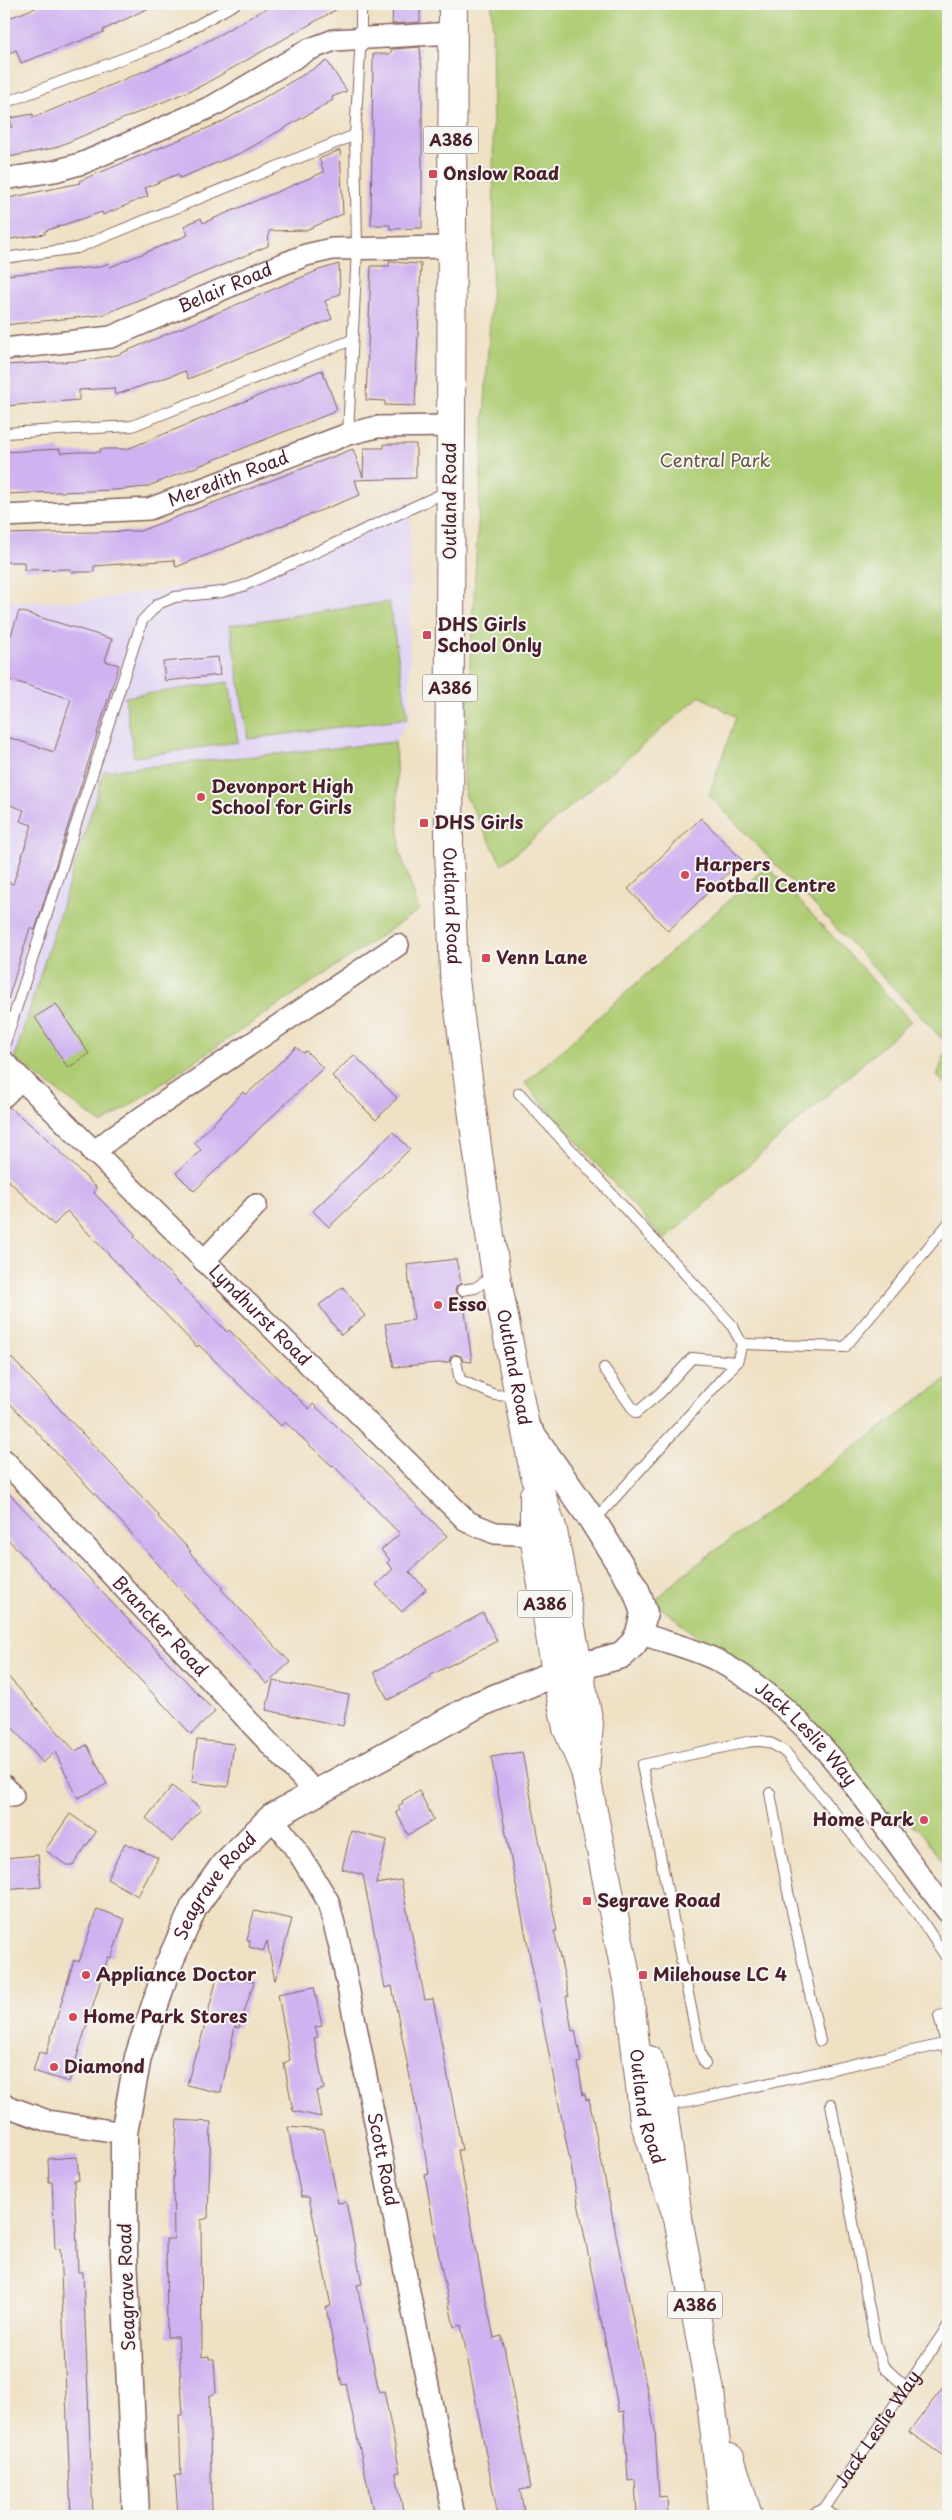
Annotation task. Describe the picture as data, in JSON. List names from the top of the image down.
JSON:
{
  "streets": {
    "main road": ["A386", "Outland Road"],
    "street": [
      "Belair Road",
      "Meredith Road",
      "Lyndhurst Road",
      "Brancker Road",
      "Jack Leslie Way",
      "Seagrave Road",
      "Scott Road"
    ]
  },
  "crossings": [
    ["Belair Road", "Outland Road"],
    ["Meredith Road", "Outland Road"],
    ["Outland Road", "Lyndhurst Road"],
    ["Outland Road", "Seagrave Road"],
    ["Brancker Road", "Seagrave Road"],
    ["Jack Leslie Way", "Seagrave Road"],
    ["Seagrave Road", "Scott Road"]
  ],
  "parks": ["Central Park"],
  "places": {
    "transit": [
      "Onslow Road",
      "DHS Girls School Only",
      "DHS Girls",
      "Venn Lane",
      "Segrave Road",
      "Milehouse LC 4"
    ],
    "other": [
      "Devonport High School for Girls",
      "Harpers Football Centre",
      "Esso",
      "Home Park",
      "Appliance Doctor",
      "Home Park Stores",
      "Diamond"
    ]
  }
}
